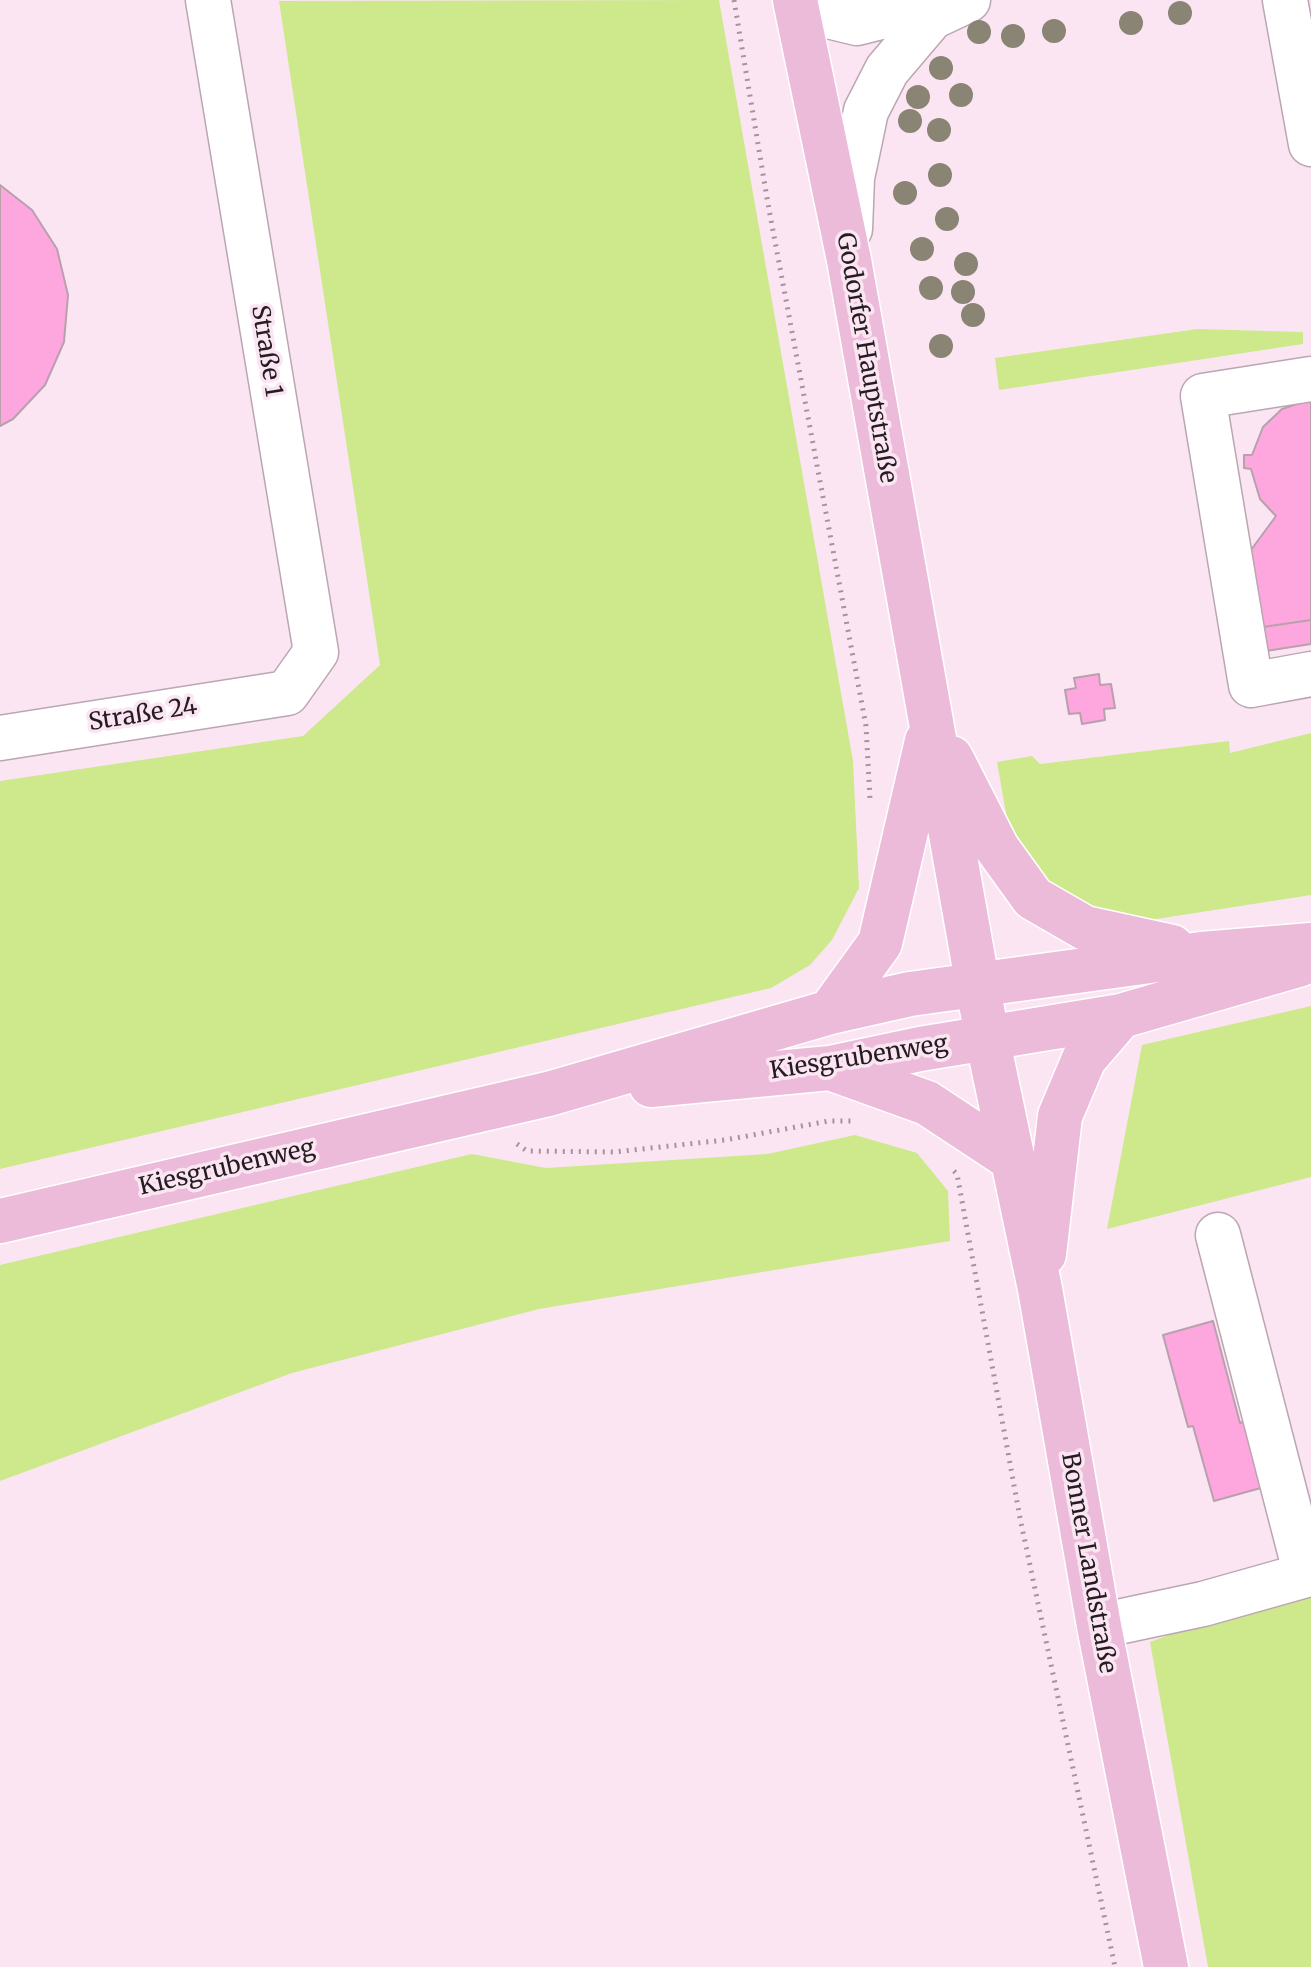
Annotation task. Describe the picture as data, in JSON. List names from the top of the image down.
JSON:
{
  "streets": {
    "main road": ["Godorfer Hauptstraße", "Kiesgrubenweg", "Bonner Landstraße"],
    "lane": ["Straße 1", "Straße 24"]
  },
  "crossings": [
    ["Straße 1", "Straße 24"],
    ["Godorfer Hauptstraße", "Kiesgrubenweg"],
    ["Godorfer Hauptstraße", "Bonner Landstraße"],
    ["Kiesgrubenweg", "Bonner Landstraße"]
  ]
}
